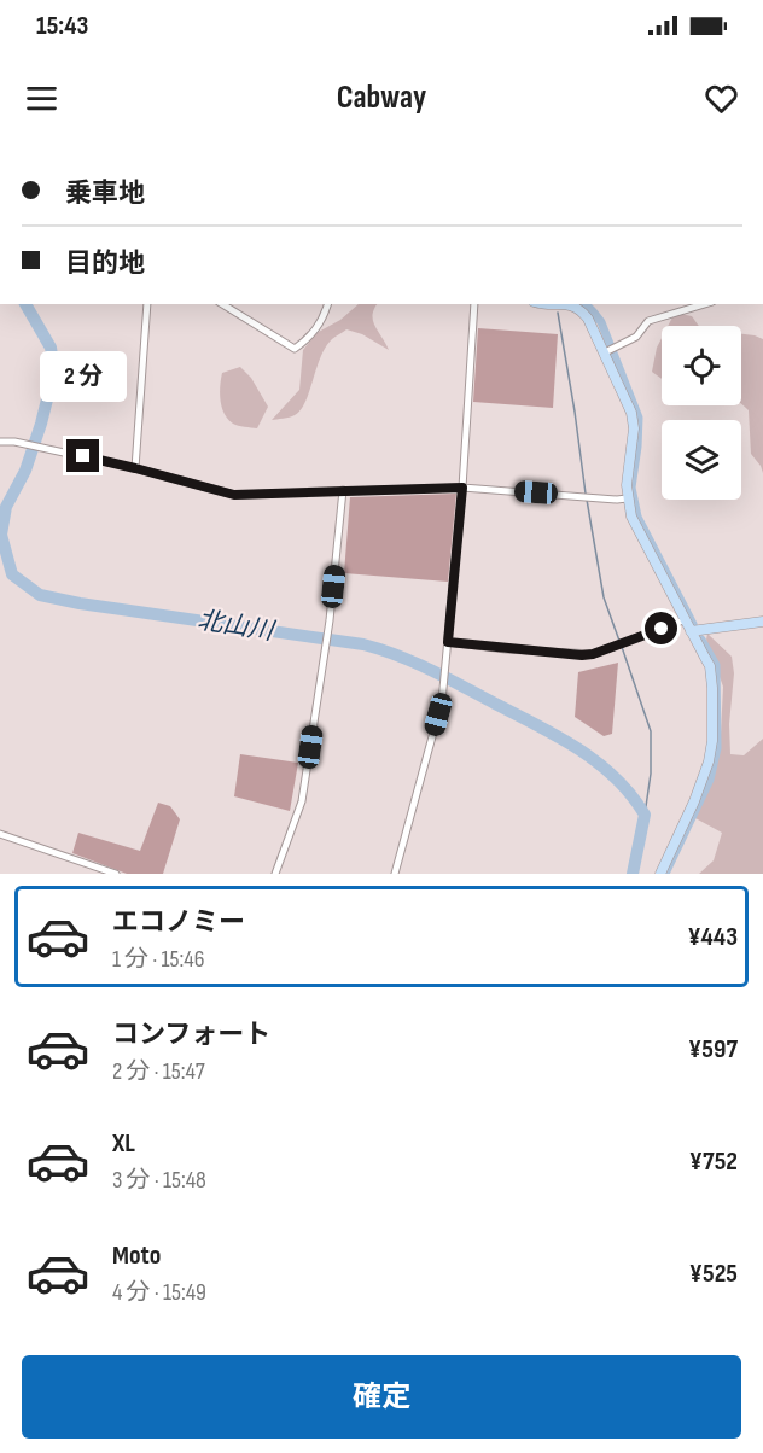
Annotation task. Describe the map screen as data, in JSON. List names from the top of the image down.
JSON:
{
  "water": ["北山川"],
  "page": {
    "status": "15:43",
    "header": "Cabway",
    "banner": ["乗車地", "目的地"],
    "bubble": "2 分",
    "list": [
      {
        "name": "エコノミー",
        "note": "1 分 · 15:46",
        "value": "¥443"
      },
      {
        "name": "コンフォート",
        "note": "2 分 · 15:47",
        "value": "¥597"
      },
      {
        "name": "XL",
        "note": "3 分 · 15:48",
        "value": "¥752"
      },
      {
        "name": "Moto",
        "note": "4 分 · 15:49",
        "value": "¥525"
      }
    ],
    "buttons": "確定"
  }
}
